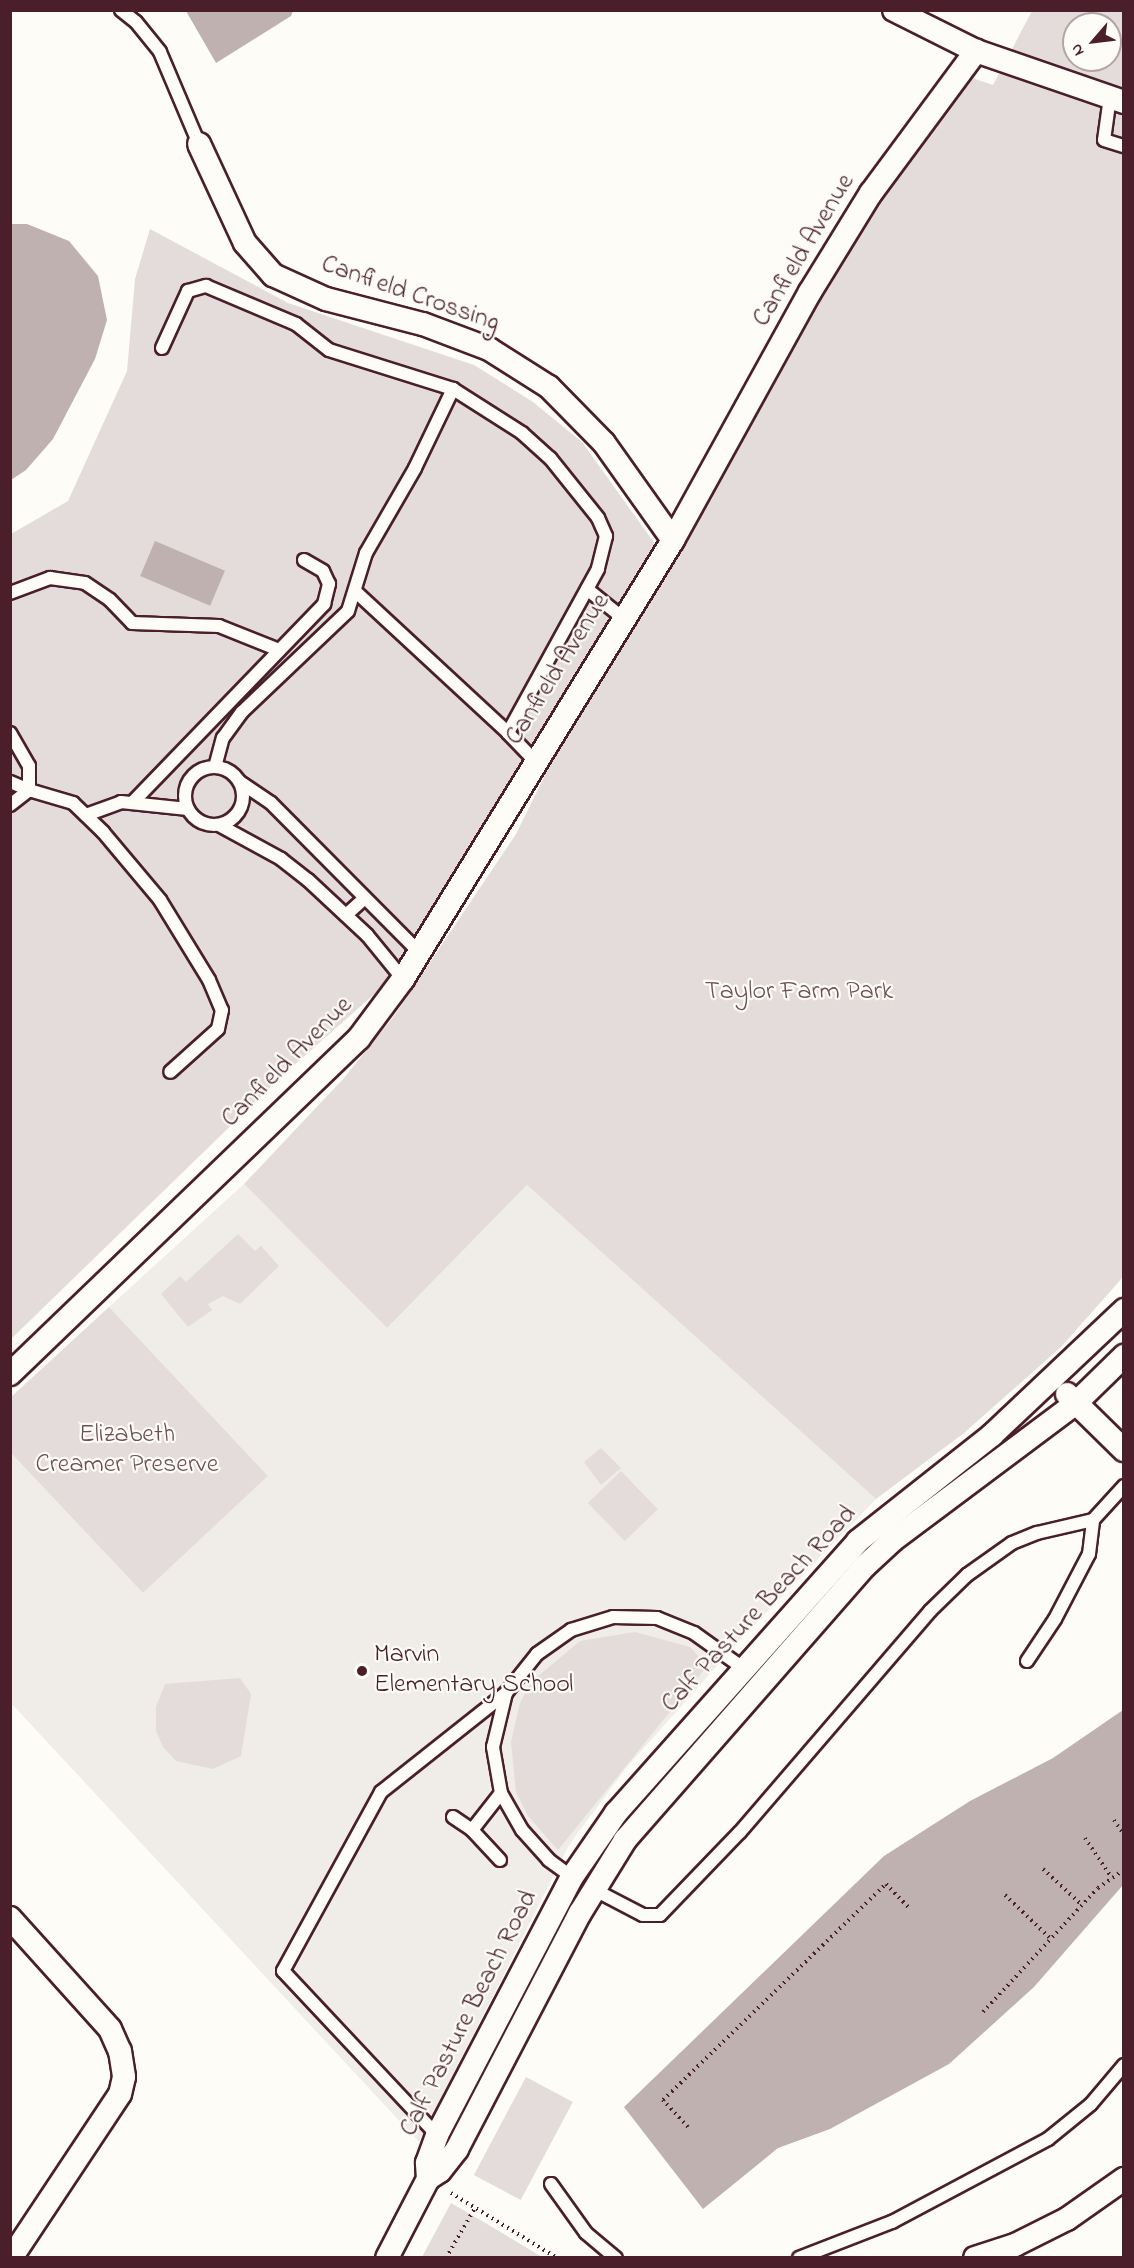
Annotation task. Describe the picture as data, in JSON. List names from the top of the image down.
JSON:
{
  "streets": {
    "street": ["Canfield Avenue", "Canfield Crossing", "Calf Pasture Beach Road"]
  },
  "crossings": [
    ["Canfield Avenue", "Canfield Crossing"]
  ],
  "parks": ["Taylor Farm Park", "Elizabeth Creamer Preserve"],
  "places": ["Marvin Elementary School"],
  "north": "bottom left"
}
